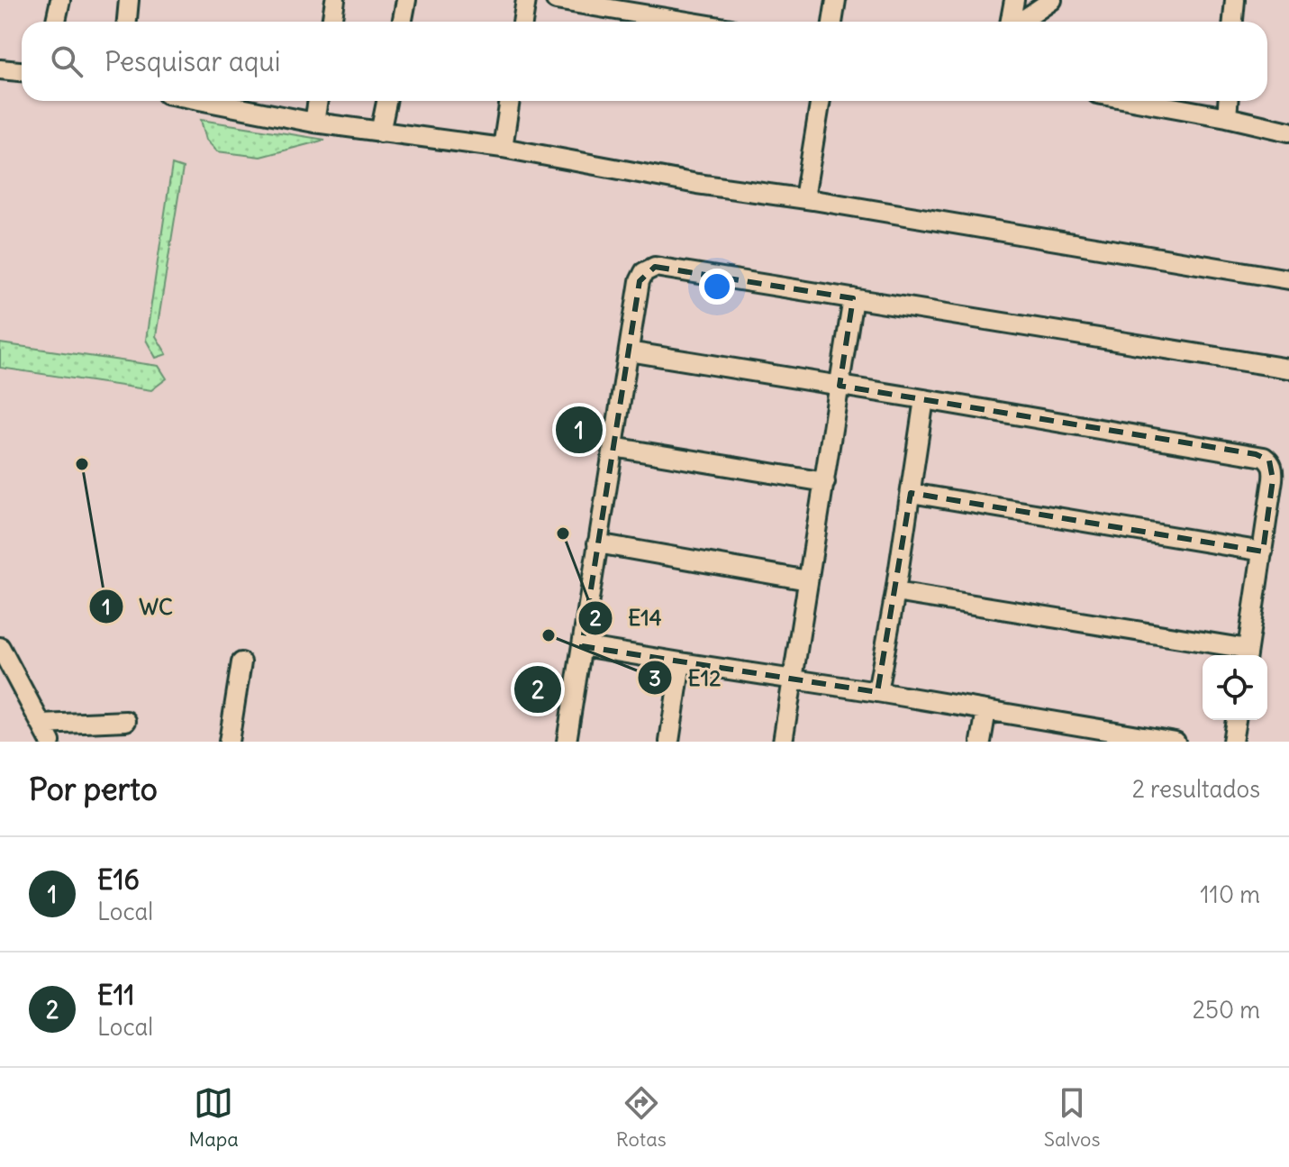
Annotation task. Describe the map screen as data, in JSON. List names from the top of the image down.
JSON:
{
  "places": ["WC", "E14", "E12"],
  "page": {
    "search": "Pesquisar aqui",
    "pins": ["1", "2"],
    "heading": ["Por perto", "2 resultados"],
    "list": [
      {
        "mark": "1",
        "name": "E16",
        "note": "Local",
        "value": "110 m"
      },
      {
        "mark": "2",
        "name": "E11",
        "note": "Local",
        "value": "250 m"
      }
    ],
    "nav": ["Mapa", "Rotas", "Salvos"]
  }
}
